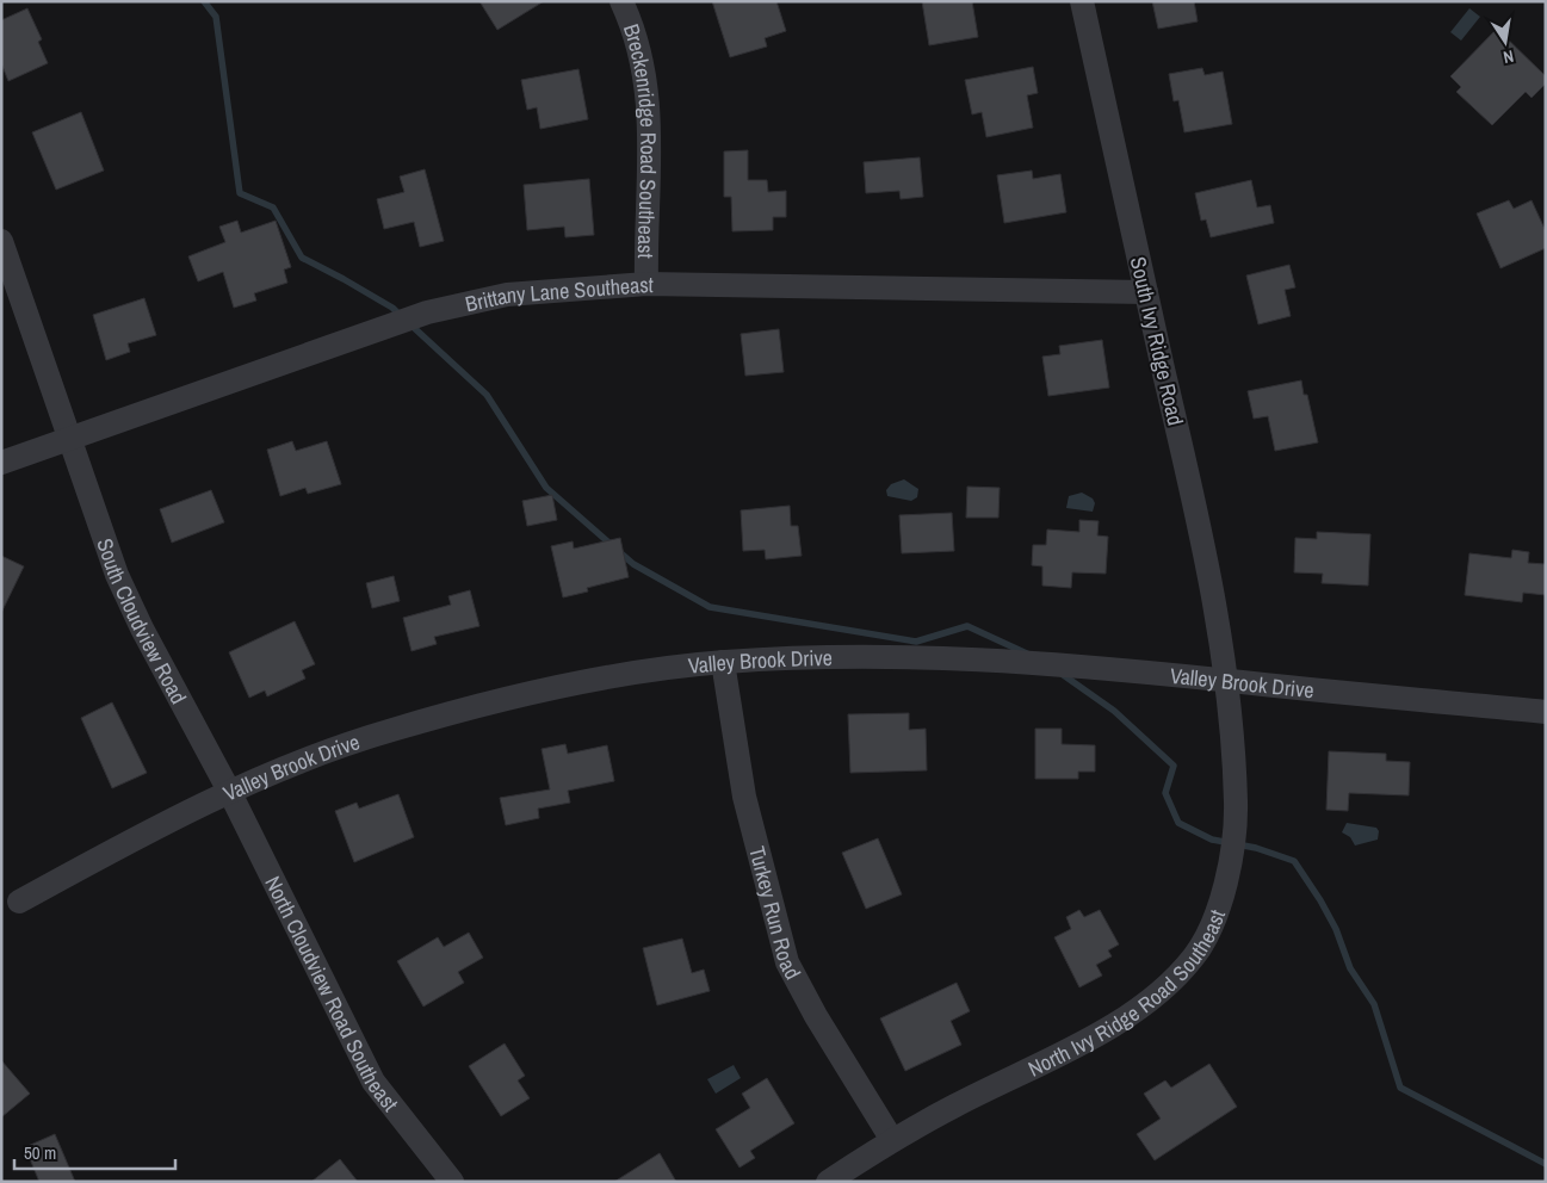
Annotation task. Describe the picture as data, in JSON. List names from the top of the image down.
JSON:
{
  "streets": {
    "street": [
      "Breckenridge Road Southeast",
      "Brittany Lane Southeast",
      "South Ivy Ridge Road",
      "South Cloudview Road",
      "Valley Brook Drive",
      "Turkey Run Road",
      "North Ivy Ridge Road Southeast",
      "North Cloudview Road Southeast"
    ]
  },
  "crossings": [
    ["Breckenridge Road Southeast", "Brittany Lane Southeast"],
    ["Brittany Lane Southeast", "South Ivy Ridge Road"],
    ["Brittany Lane Southeast", "South Cloudview Road"],
    ["South Ivy Ridge Road", "Valley Brook Drive"],
    ["South Ivy Ridge Road", "North Ivy Ridge Road Southeast"],
    ["South Cloudview Road", "Valley Brook Drive"],
    ["South Cloudview Road", "North Cloudview Road Southeast"],
    ["Valley Brook Drive", "Turkey Run Road"],
    ["Valley Brook Drive", "North Ivy Ridge Road Southeast"],
    ["Valley Brook Drive", "North Cloudview Road Southeast"],
    ["Turkey Run Road", "North Ivy Ridge Road Southeast"]
  ],
  "scale_bar": "50 m",
  "north": "bottom"
}
